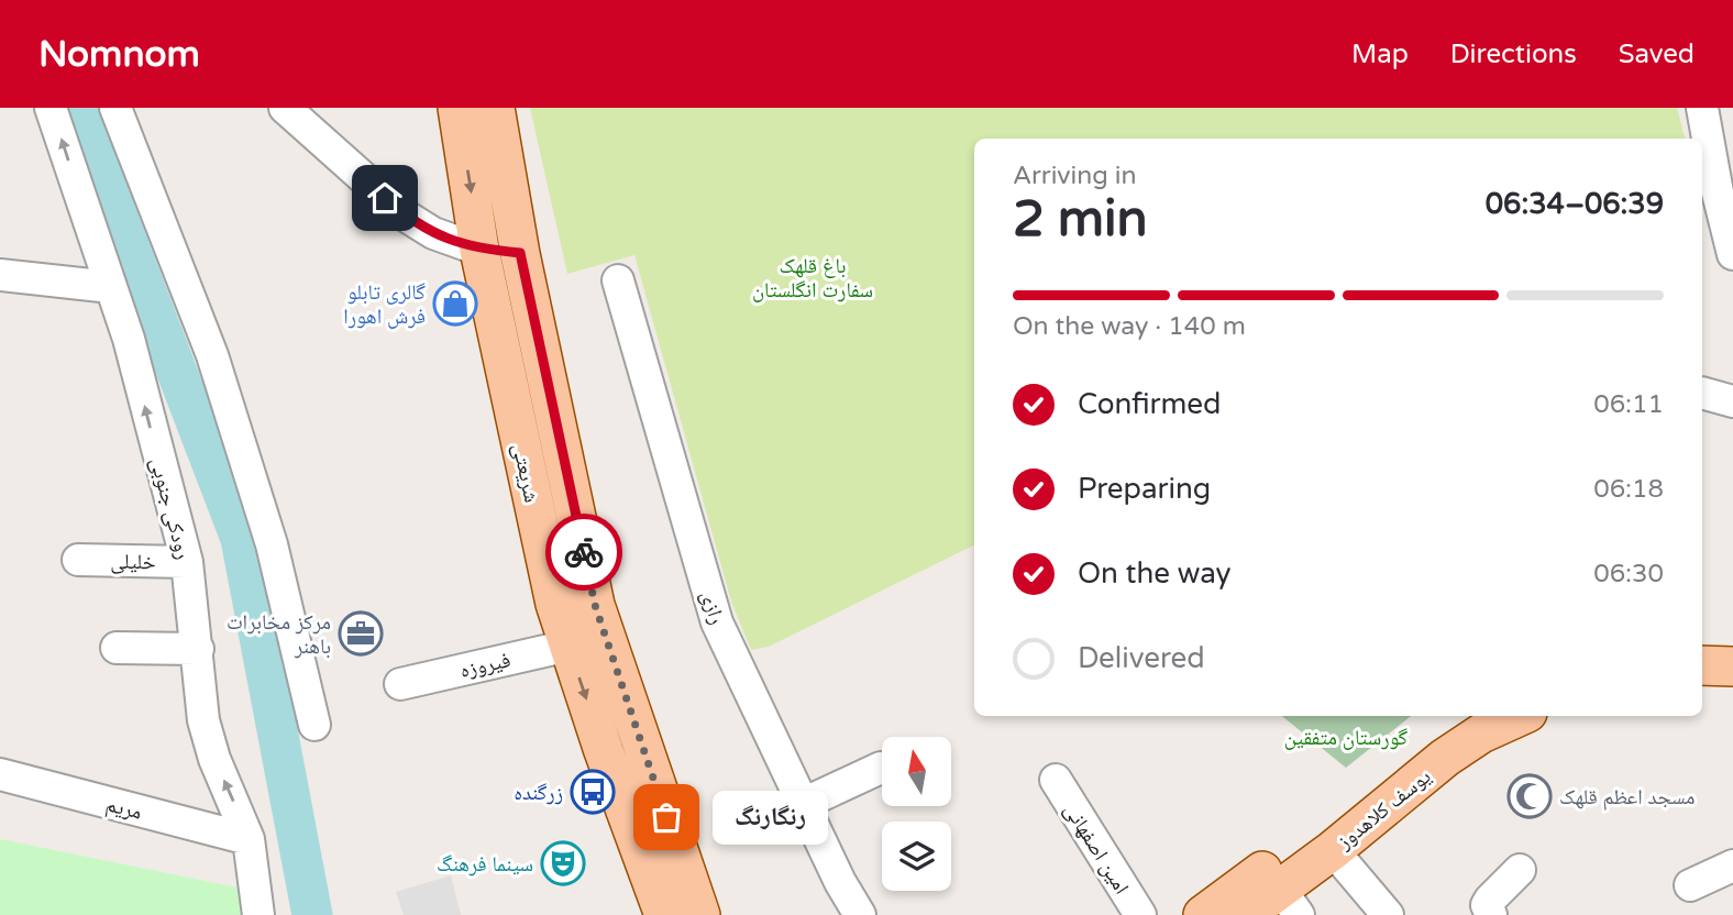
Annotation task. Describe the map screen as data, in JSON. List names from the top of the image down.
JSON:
{
  "streets": {
    "main road": ["شریعتی", "یوسف کلاهدوز"],
    "street": [
      "رودکی جنوبی",
      "خلیلی",
      "رازی",
      "فیروزه",
      "مریم",
      "امین اصفهانی"
    ]
  },
  "crossings": [
    ["شریعتی", "فیروزه"],
    ["رودکی جنوبی", "خلیلی"],
    ["رودکی جنوبی", "مریم"]
  ],
  "parks": ["باغ قلهک سفارت انگلستان", "گورستان متفقین"],
  "places": {
    "shop": ["گالری تابلو فرش اهورا"],
    "office": ["مرکز مخابرات باهنر"],
    "bus stop": ["زرگنده"],
    "mosque": ["مسجد اعظم قلهک"],
    "other": ["رنگارنگ"],
    "theatre": ["سینما فرهنگ"]
  },
  "north": "top",
  "page": {
    "header": "Nomnom",
    "nav": ["Map", "Directions", "Saved"],
    "heading": ["2 min", "Arriving in", "06:34–06:39"],
    "bar": "On the way · 140 m",
    "list": [
      ["Confirmed", "06:11"],
      ["Preparing", "06:18"],
      ["On the way", "06:30"],
      "Delivered"
    ],
    "bubble": "رنگارنگ"
  }
}
